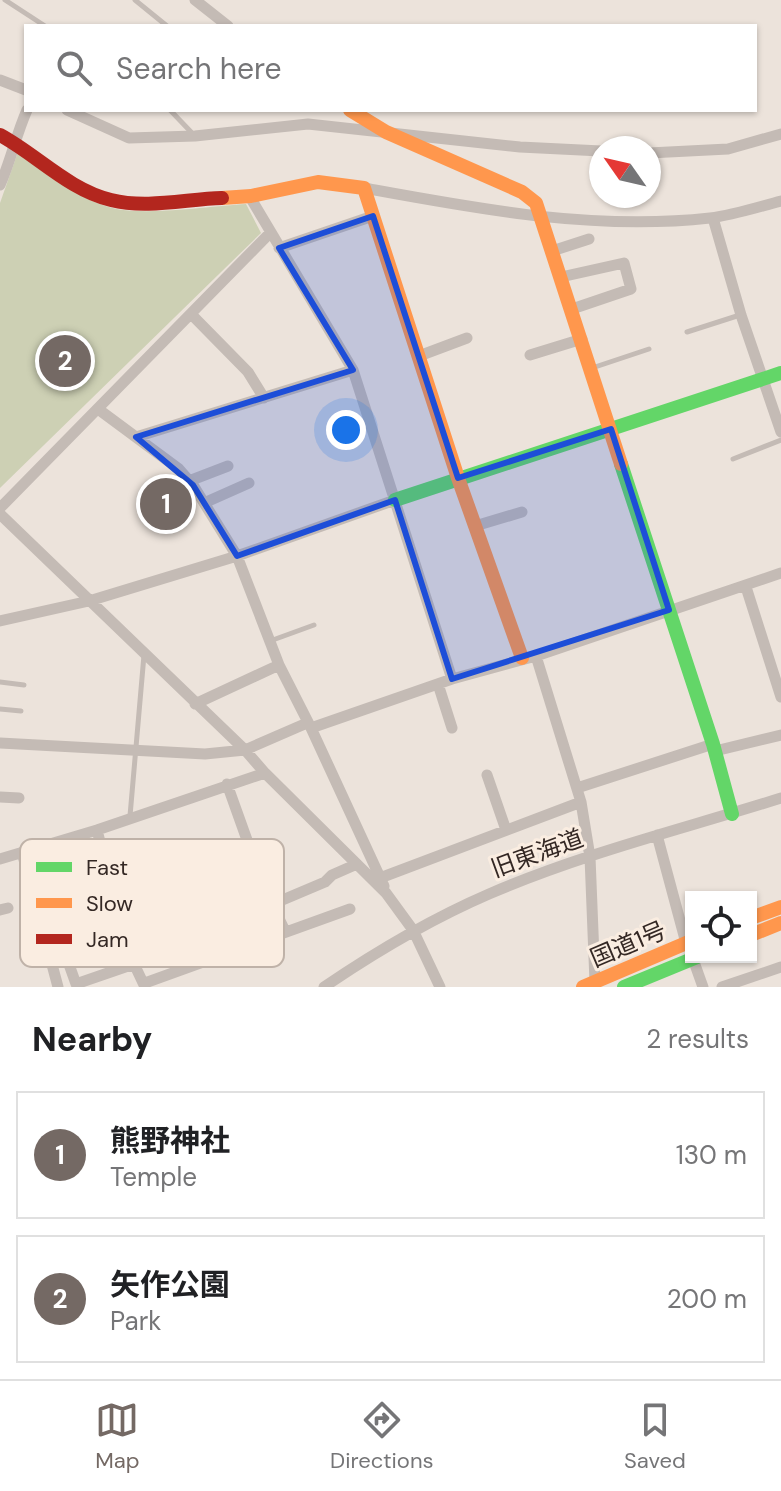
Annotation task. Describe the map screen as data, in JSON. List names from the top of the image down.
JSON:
{
  "streets": {
    "main road": ["国道1号"],
    "street": ["旧東海道"]
  },
  "legend": ["Fast", "Slow", "Jam"],
  "north": "top left",
  "page": {
    "search": "Search here",
    "pins": ["2", "1"],
    "heading": ["Nearby", "2 results"],
    "list": [
      {
        "mark": "1",
        "name": "熊野神社",
        "note": "Temple",
        "value": "130 m"
      },
      {
        "mark": "2",
        "name": "矢作公園",
        "note": "Park",
        "value": "200 m"
      }
    ],
    "nav": ["Map", "Directions", "Saved"]
  }
}
